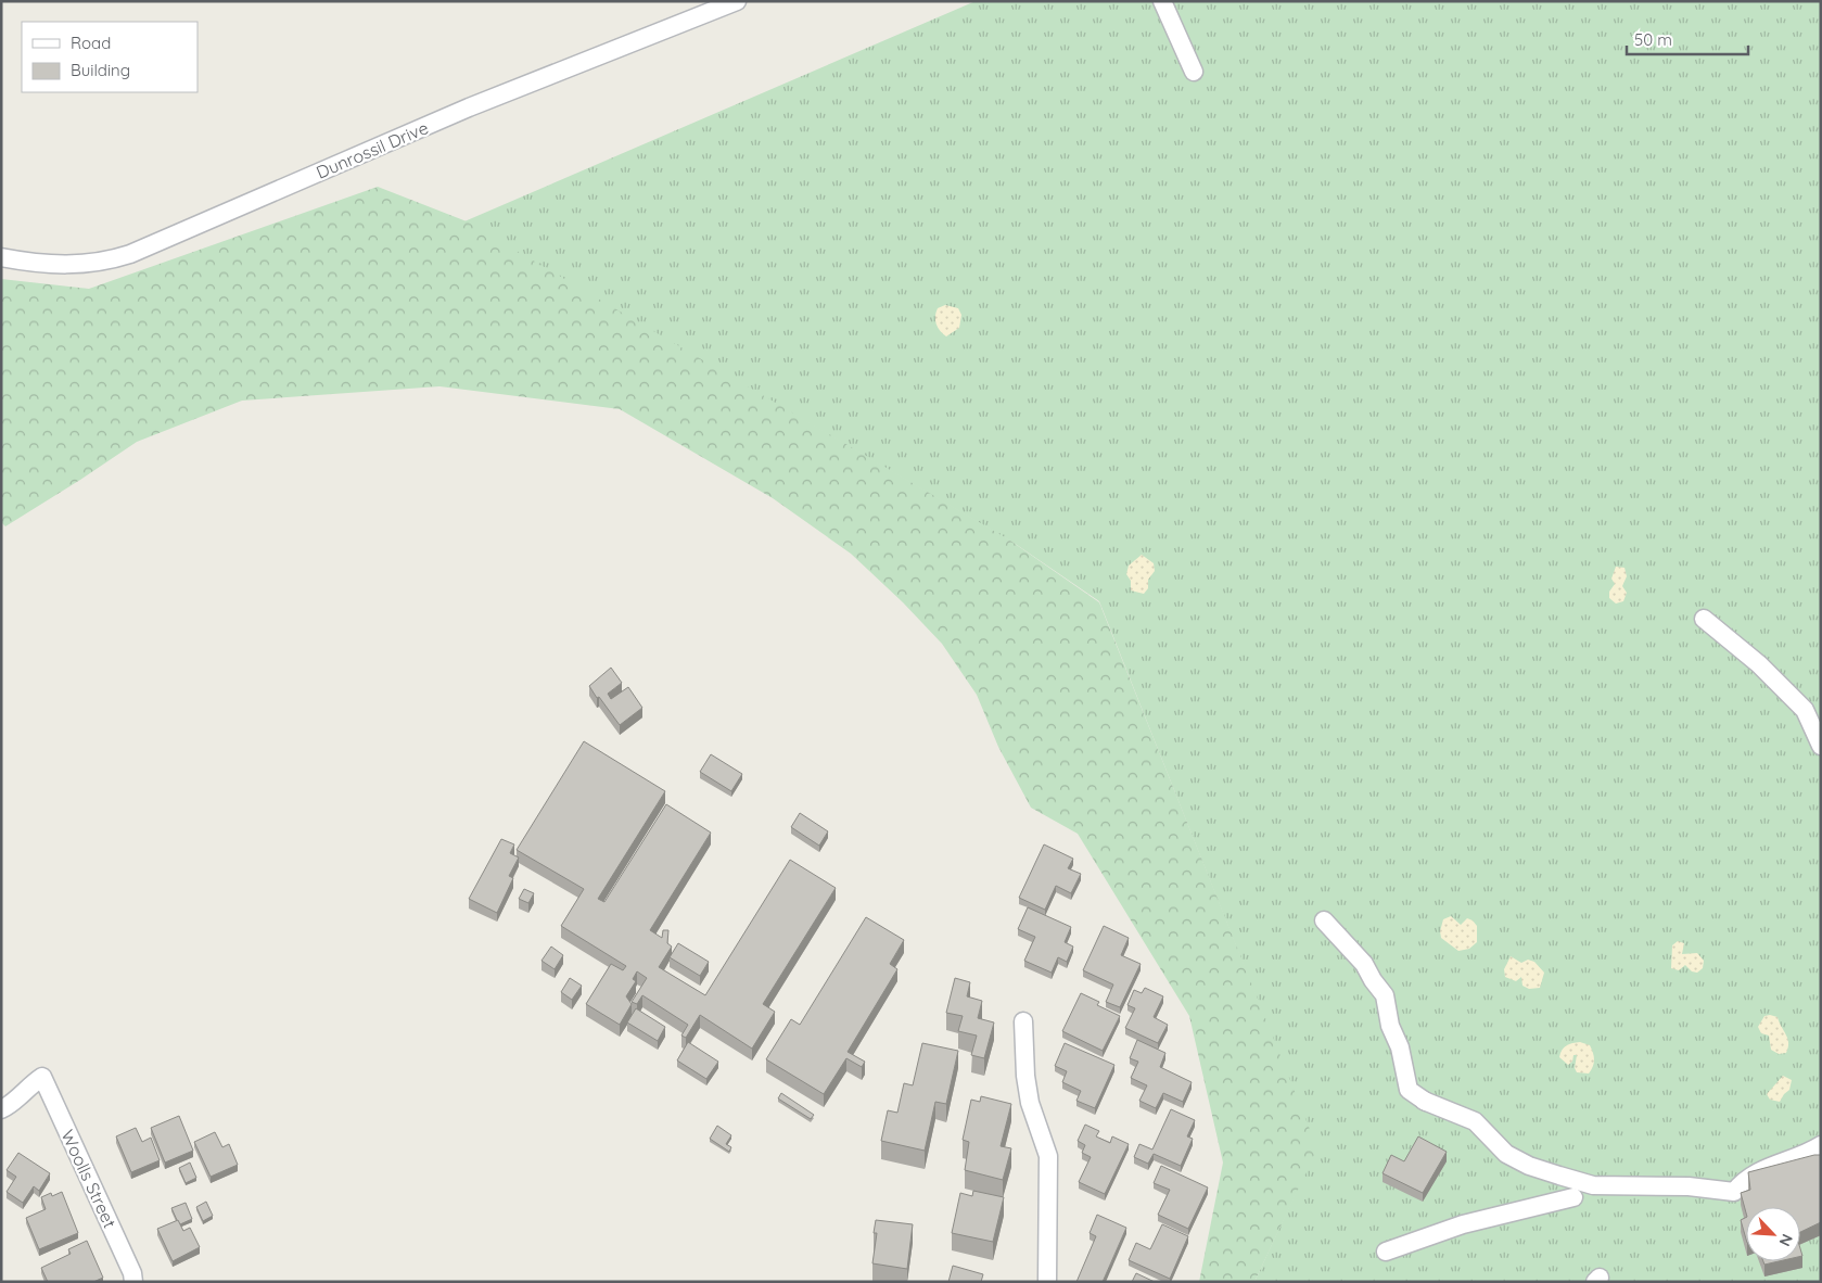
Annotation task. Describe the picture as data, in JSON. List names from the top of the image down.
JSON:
{
  "streets": {
    "street": ["Dunrossil Drive", "Woolls Street"]
  },
  "legend": ["Road", "Building"],
  "scale_bar": "50 m",
  "north": "bottom right"
}
